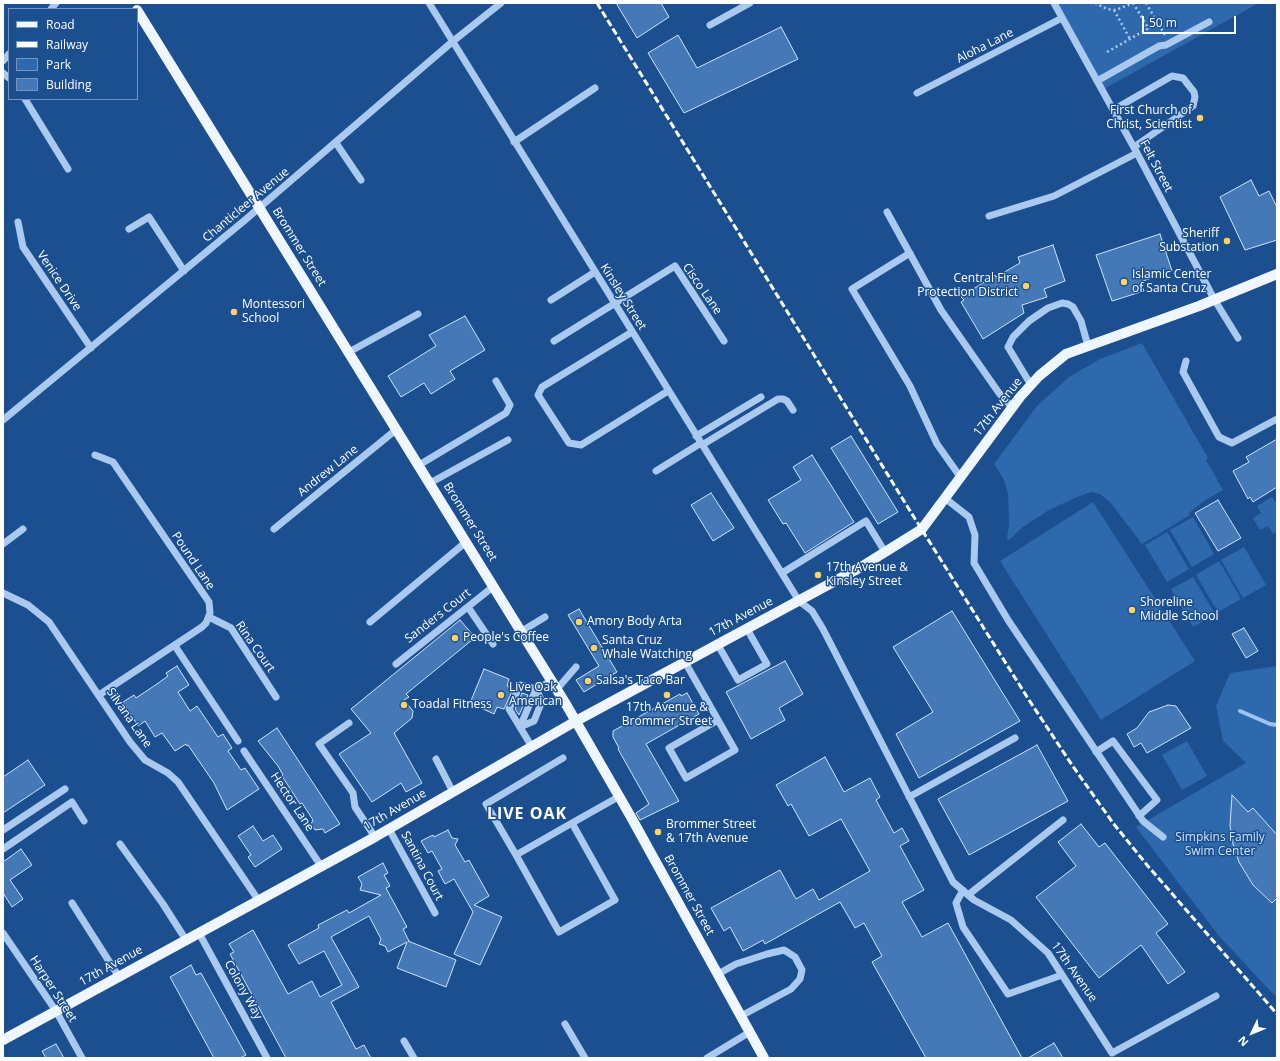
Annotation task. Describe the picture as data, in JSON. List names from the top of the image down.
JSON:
{
  "streets": {
    "main road": ["Brommer Street", "17th Avenue"],
    "street": [
      "Aloha Lane",
      "Felt Street",
      "Chanticleer Avenue",
      "Venice Drive",
      "Cisco Lane",
      "Kinsley Street",
      "Andrew Lane",
      "Pound Lane",
      "Sanders Court",
      "Rina Court",
      "Silvana Lane",
      "Hector Lane",
      "Santina Court",
      "Harper Street",
      "Colony Way"
    ]
  },
  "crossings": [
    ["Aloha Lane", "Felt Street"],
    ["Felt Street", "17th Avenue"],
    ["Chanticleer Avenue", "Brommer Street"],
    ["Chanticleer Avenue", "Venice Drive"],
    ["Chanticleer Avenue", "Kinsley Street"],
    ["Brommer Street", "17th Avenue"],
    ["Brommer Street", "Andrew Lane"],
    ["Brommer Street", "Sanders Court"],
    ["Cisco Lane", "Kinsley Street"],
    ["Kinsley Street", "17th Avenue"],
    ["17th Avenue", "Silvana Lane"],
    ["17th Avenue", "Hector Lane"],
    ["17th Avenue", "Santina Court"],
    ["17th Avenue", "Harper Street"],
    ["17th Avenue", "Colony Way"],
    ["Pound Lane", "Rina Court"]
  ],
  "districts": ["LIVE OAK"],
  "parks": ["Simpkins Family Swim Center"],
  "places": [
    "First Church of Christ, Scientist",
    "Sheriff Substation",
    "Islamic Center of Santa Cruz",
    "Central Fire Protection District",
    "Montessori School",
    "17th Avenue & Kinsley Street",
    "Shoreline Middle School",
    "Amory Body Arta",
    "People's Coffee",
    "Santa Cruz Whale Watching",
    "Salsa's Taco Bar",
    "Live Oak American",
    "17th Avenue & Brommer Street",
    "Toadal Fitness",
    "Brommer Street & 17th Avenue"
  ],
  "legend": [
    "Road",
    "Railway",
    "Park",
    "Building"
  ],
  "scale_bar": "50 m",
  "north": "bottom left"
}
